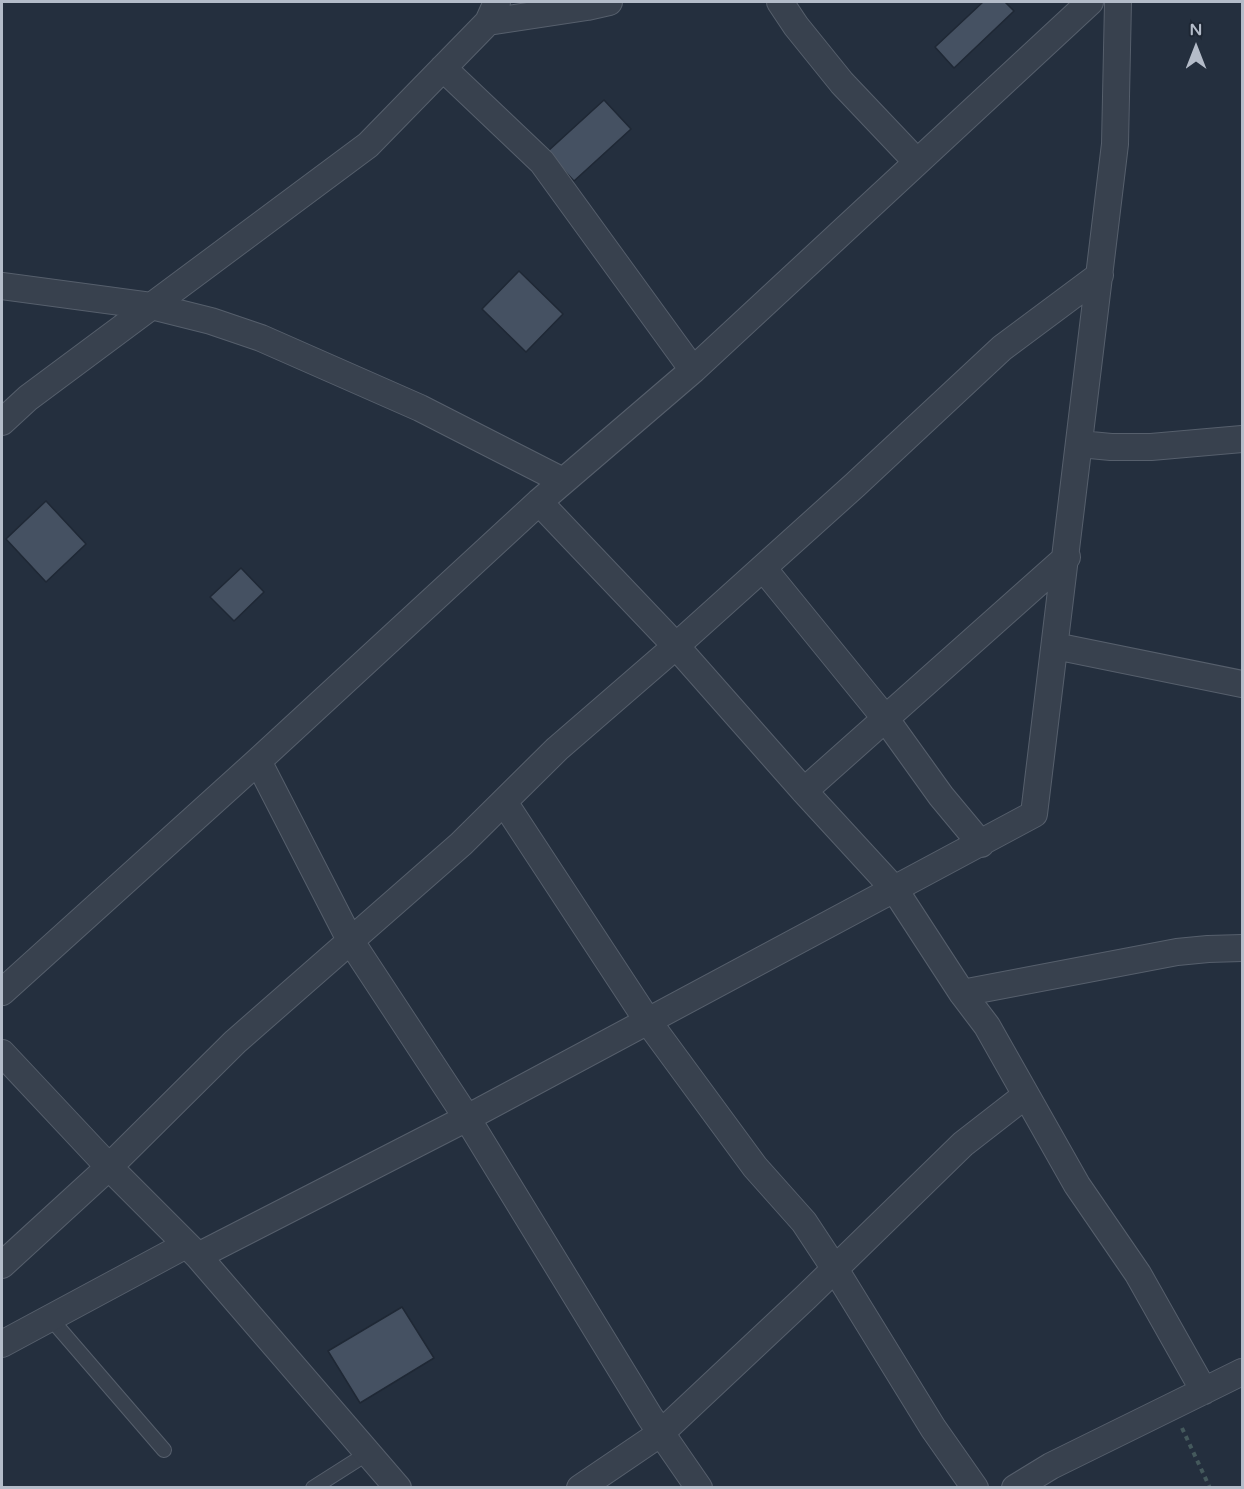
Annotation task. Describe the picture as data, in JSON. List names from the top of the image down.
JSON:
{
  "north": "top"
}
